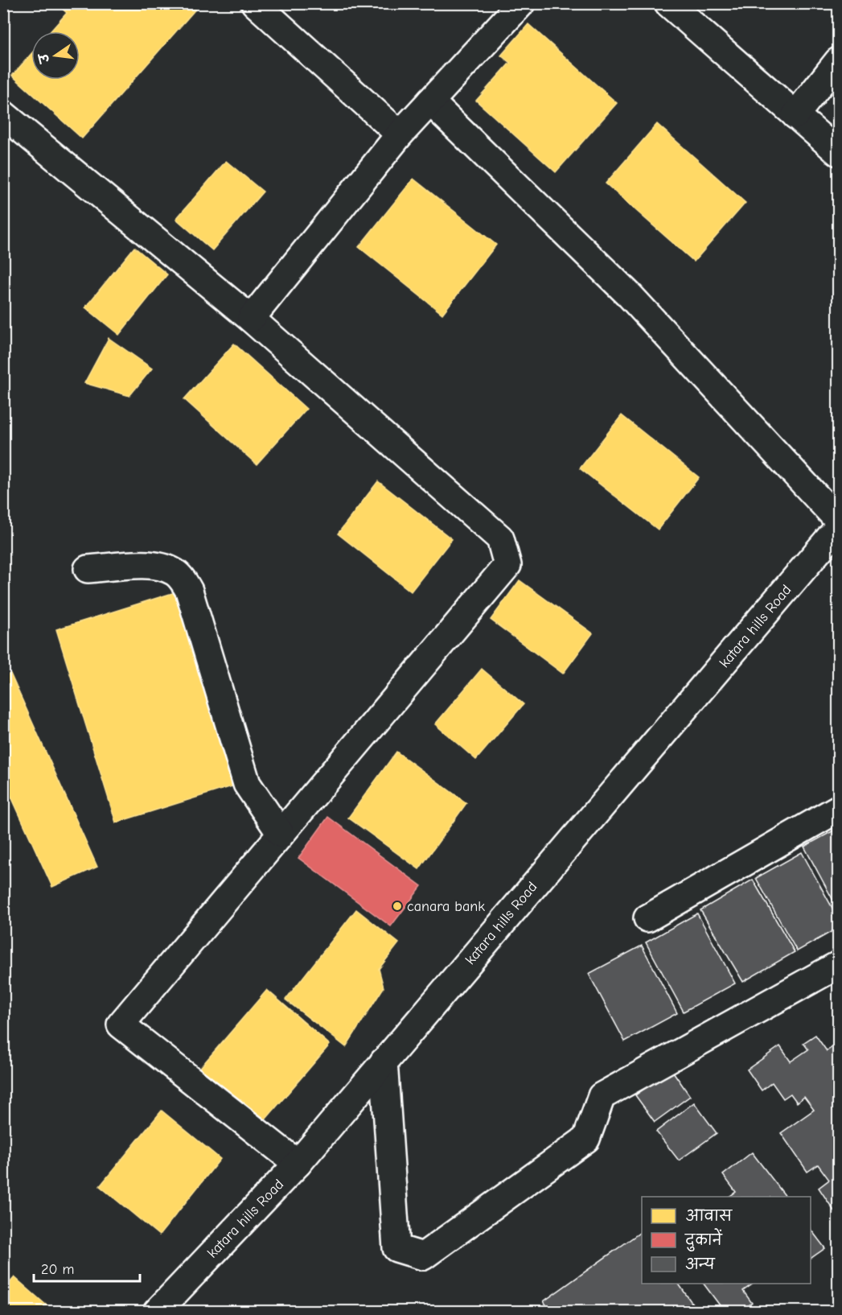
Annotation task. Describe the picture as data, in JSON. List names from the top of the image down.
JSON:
{
  "streets": {
    "street": ["katara hills Road"]
  },
  "places": ["canara bank"],
  "legend": ["आवास", "दुकानें", "अन्य"],
  "scale_bar": "20 m",
  "north": "left"
}
